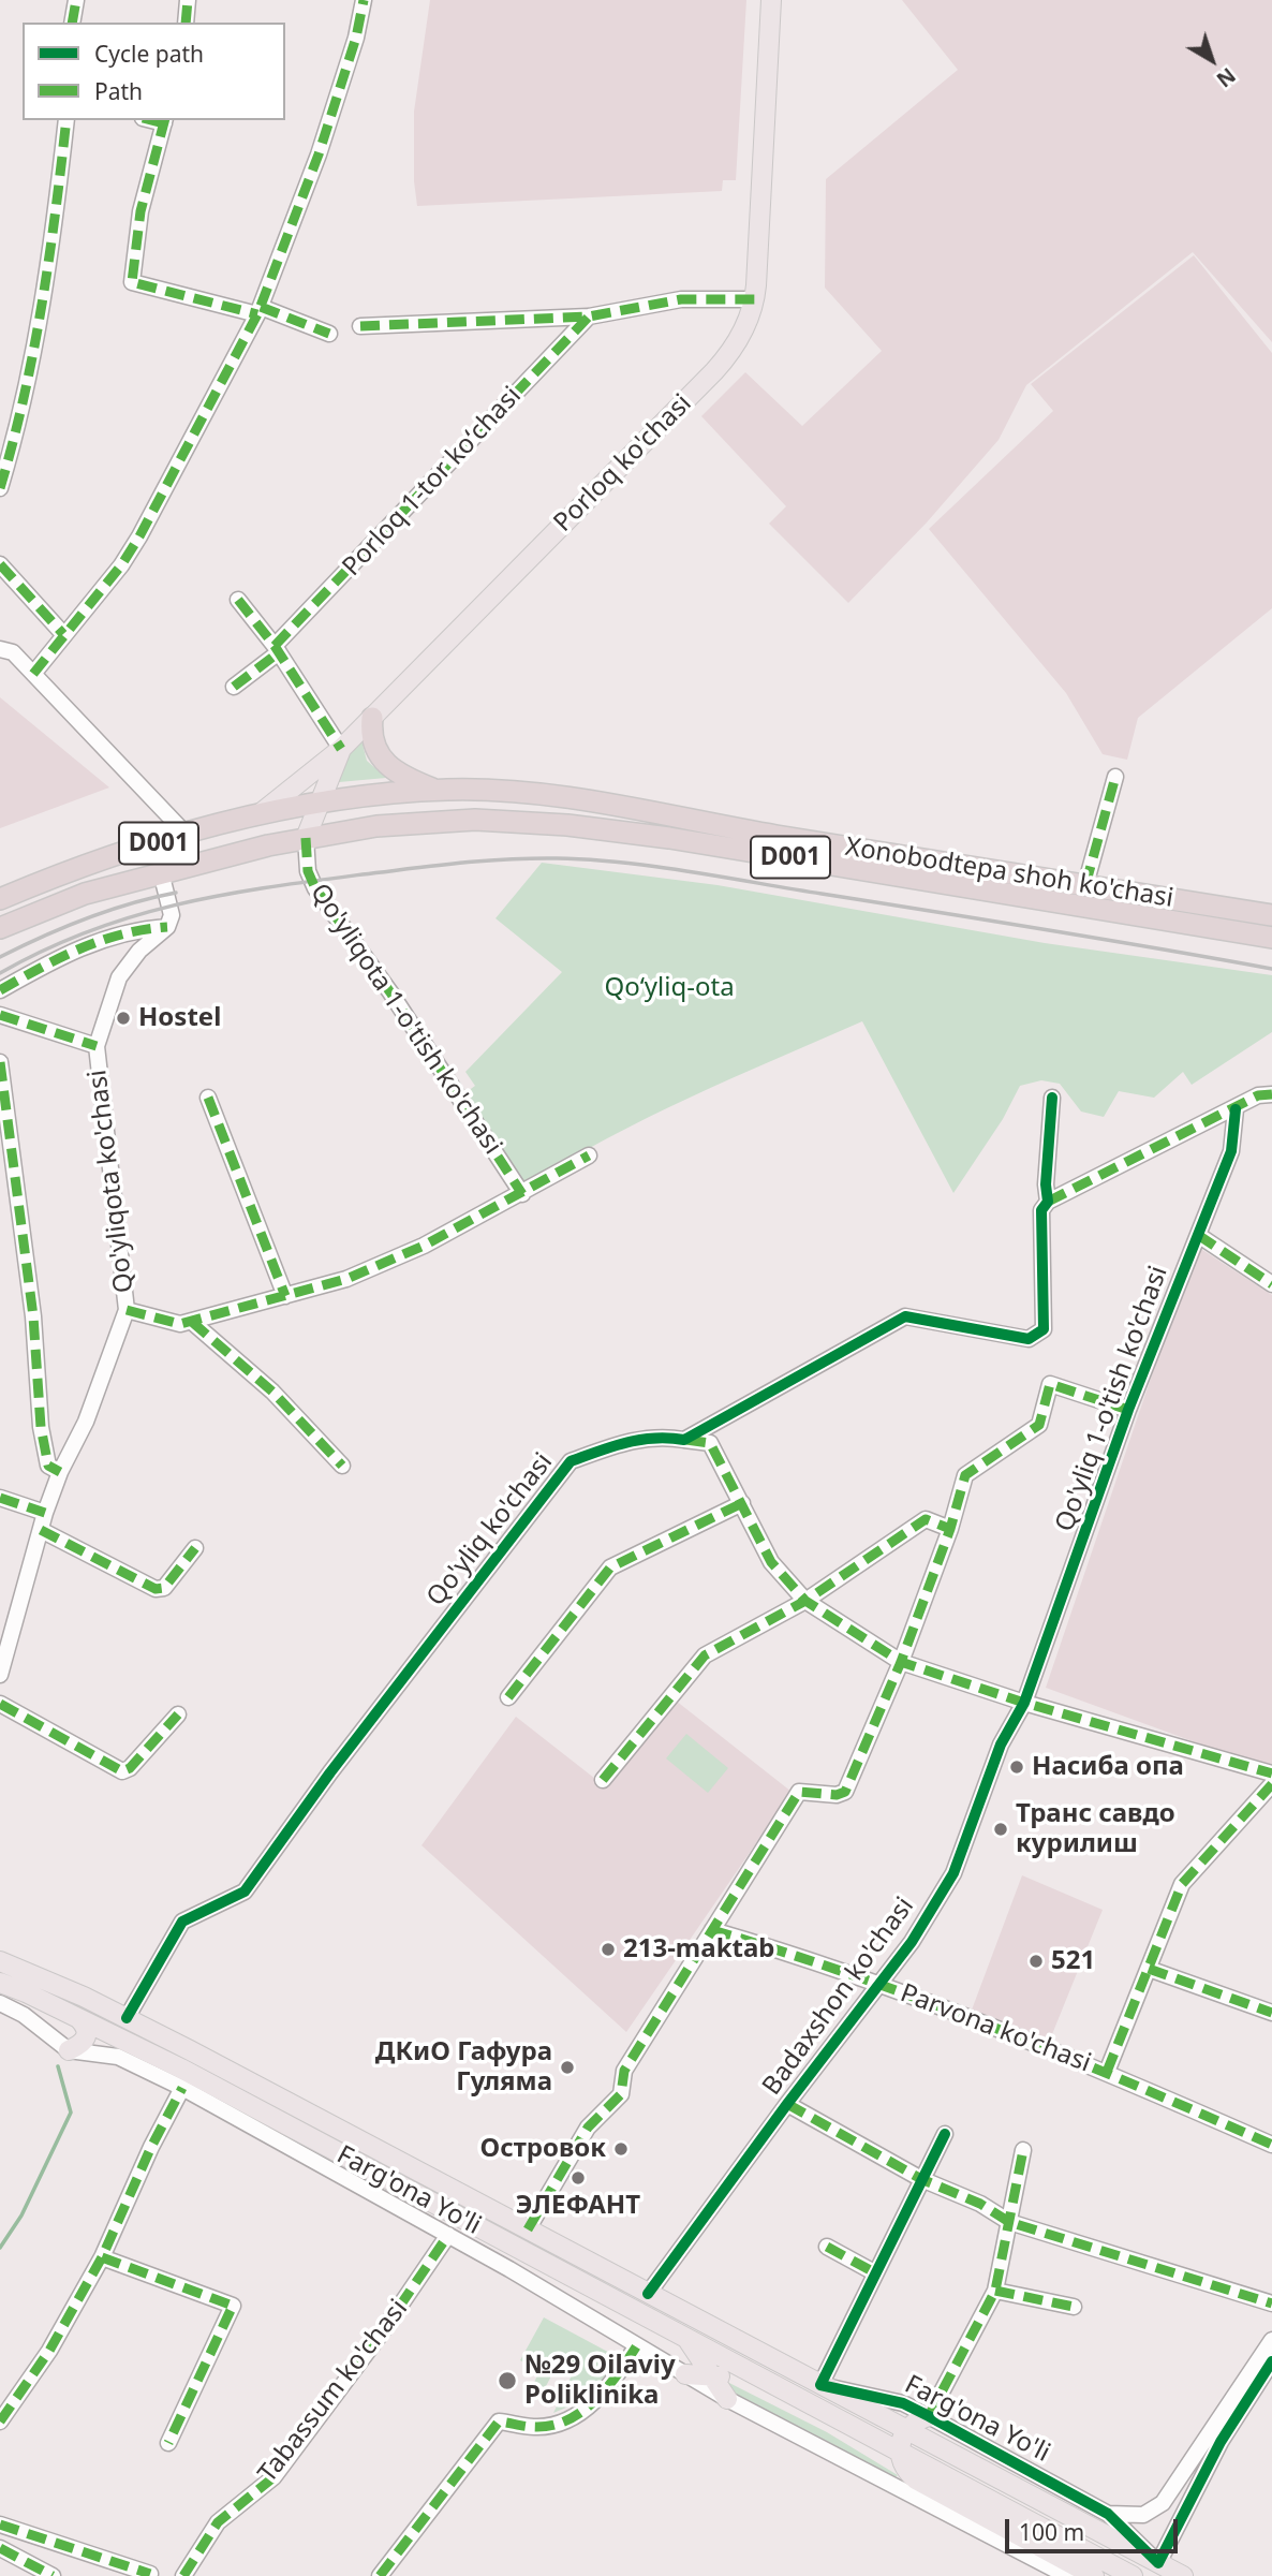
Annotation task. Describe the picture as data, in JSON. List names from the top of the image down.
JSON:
{
  "streets": {
    "highway": ["D001", "Xonobodtepa shoh ko'chasi"],
    "main road": ["Porloq ko'chasi", "Farg'ona Yo'li"],
    "street": [
      "Porloq 1-tor koʻchasi",
      "Qo'yliqota 1-o'tish ko'chasi",
      "Qo'yliqota ko'chasi",
      "Qo'yliq 1-o'tish ko'chasi",
      "Qo'yliq ko'chasi",
      "Badaxshon ko'chasi",
      "Parvona ko'chasi",
      "Tabassum ko'chasi"
    ]
  },
  "crossings": [
    ["Porloq ko'chasi", "Xonobodtepa shoh ko'chasi"],
    ["Xonobodtepa shoh ko'chasi", "Qo'yliqota 1-o'tish ko'chasi"],
    ["Qo'yliq 1-o'tish ko'chasi", "Badaxshon ko'chasi"],
    ["Qo'yliq ko'chasi", "Farg'ona Yo'li"],
    ["Badaxshon ko'chasi", "Parvona ko'chasi"],
    ["Badaxshon ko'chasi", "Farg'ona Yo'li"]
  ],
  "parks": ["Qo‘yliq-ota"],
  "places": [
    "Hostel",
    "Насиба опа",
    "Транс савдо курилиш",
    "213-maktab",
    "521",
    "ДКиО Гафура Гуляма",
    "Островок",
    "ЭЛЕФАНТ",
    "№29 Oilaviy Poliklinika"
  ],
  "legend": ["Cycle path", "Path"],
  "scale_bar": "100 m",
  "north": "bottom right"
}
